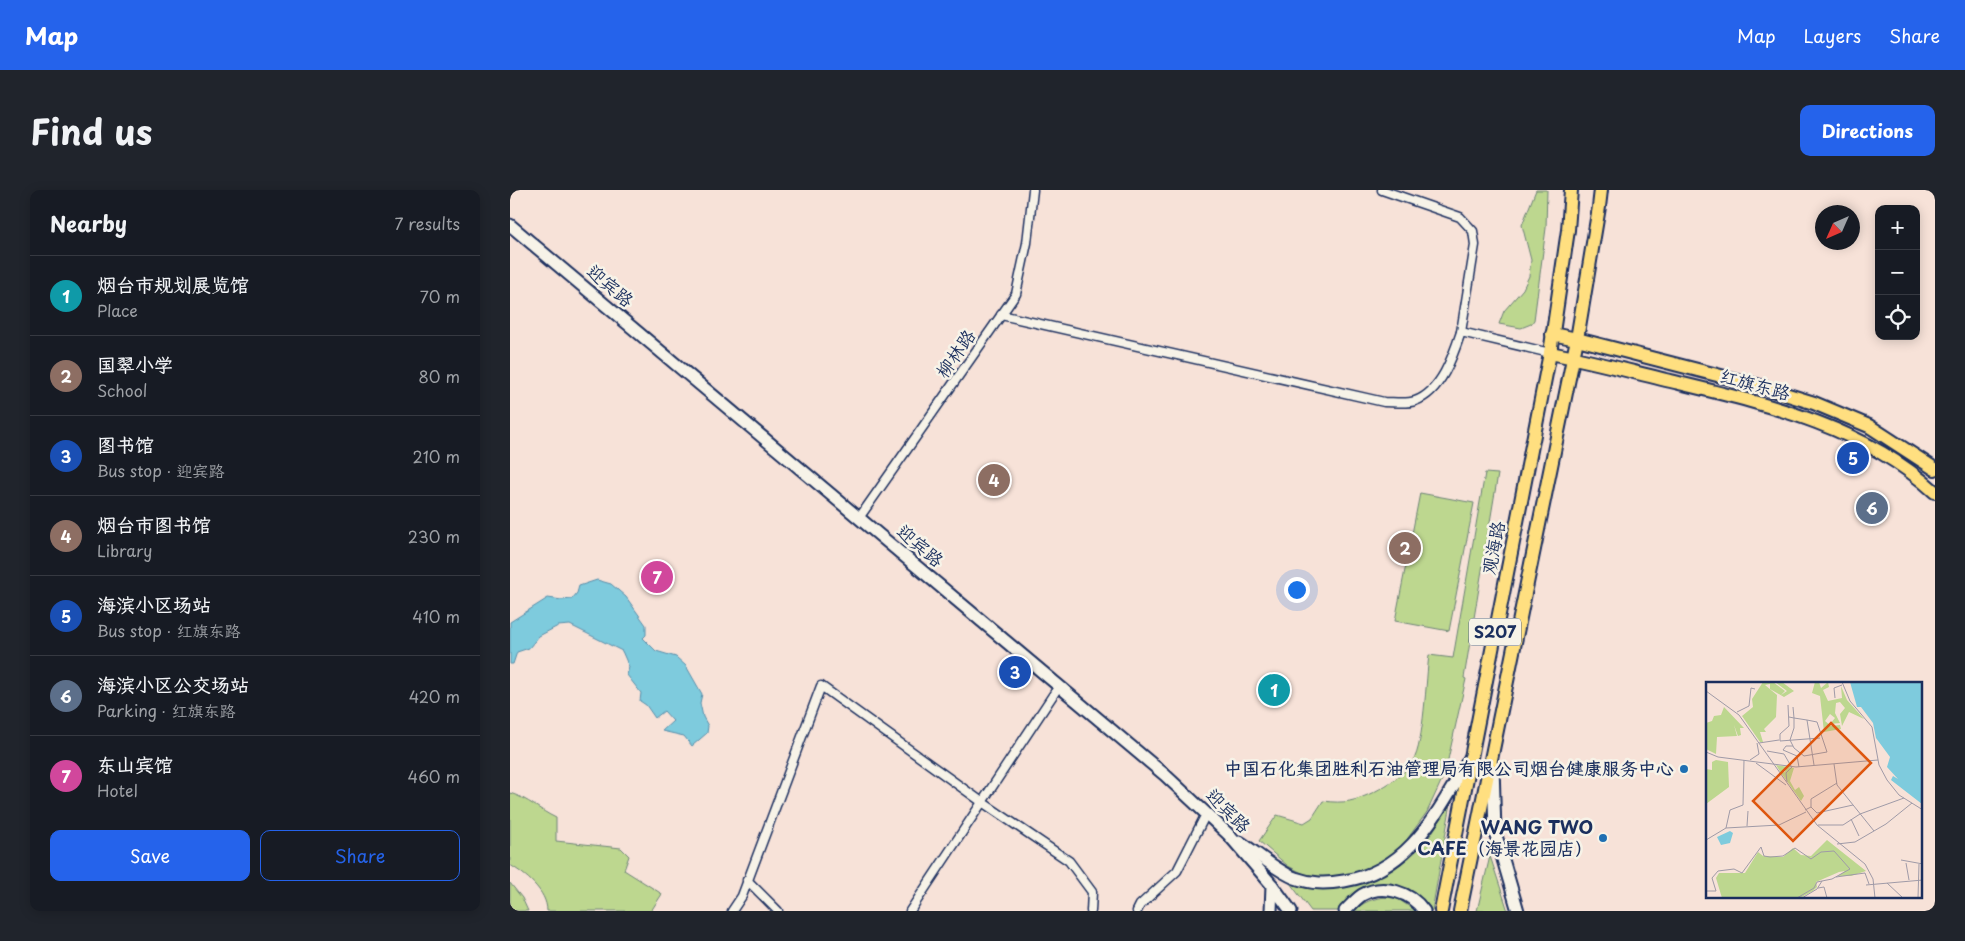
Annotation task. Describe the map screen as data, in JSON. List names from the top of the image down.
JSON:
{
  "streets": {
    "main road": [
      "迎宾路",
      "红旗东路",
      "观海路",
      "S207"
    ],
    "street": ["柳林路"]
  },
  "crossings": [
    ["迎宾路", "柳林路"],
    ["红旗东路", "观海路"],
    ["红旗东路", "S207"]
  ],
  "places": ["中国石化集团胜利石油管理局有限公司烟台健康服务中心", "WANG TWO CAFE（海景花园店）"],
  "north": "bottom left",
  "page": {
    "header": "Map",
    "nav": ["Map", "Layers", "Share"],
    "title": "Find us",
    "buttons": [
      "Directions",
      ["Save", "Share"]
    ],
    "heading": ["Nearby", "7 results"],
    "map_buttons": ["+", "−"],
    "list": [
      {
        "mark": "1",
        "name": "烟台市规划展览馆",
        "note": "Place",
        "value": "70 m"
      },
      {
        "mark": "2",
        "name": "国翠小学",
        "note": "School",
        "value": "80 m"
      },
      {
        "mark": "3",
        "name": "图书馆",
        "note": "Bus stop · 迎宾路",
        "value": "210 m"
      },
      {
        "mark": "4",
        "name": "烟台市图书馆",
        "note": "Library",
        "value": "230 m"
      },
      {
        "mark": "5",
        "name": "海滨小区场站",
        "note": "Bus stop · 红旗东路",
        "value": "410 m"
      },
      {
        "mark": "6",
        "name": "海滨小区公交场站",
        "note": "Parking · 红旗东路",
        "value": "420 m"
      },
      {
        "mark": "7",
        "name": "东山宾馆",
        "note": "Hotel",
        "value": "460 m"
      }
    ],
    "pins": [
      "5",
      "4",
      "6",
      "2",
      "7",
      "3",
      "1"
    ]
  }
}
